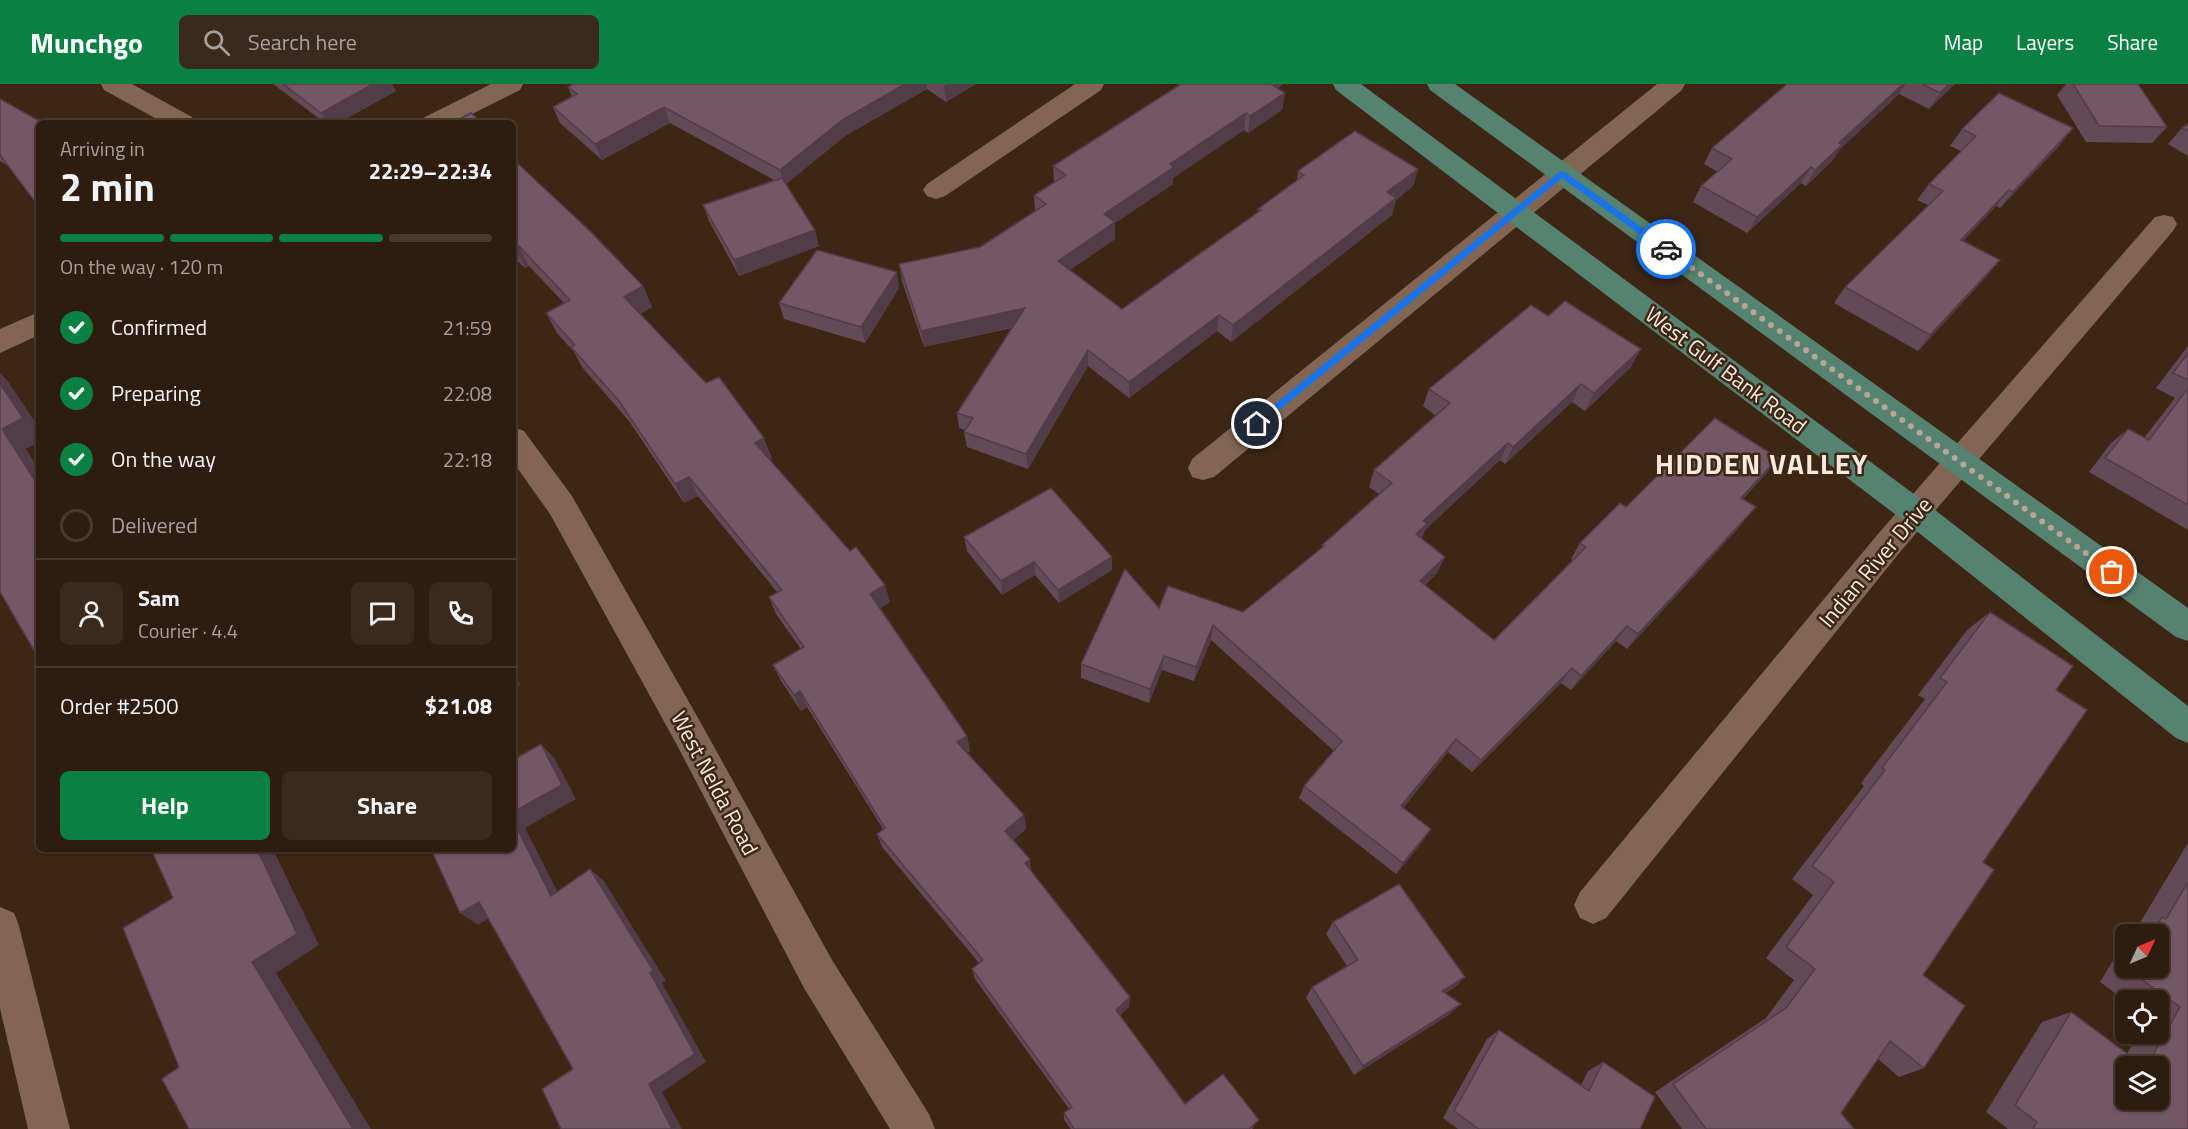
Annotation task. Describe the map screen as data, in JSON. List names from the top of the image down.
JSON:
{
  "streets": {
    "main road": ["West Gulf Bank Road"],
    "street": ["Indian River Drive", "West Nelda Road"]
  },
  "crossings": [
    ["West Gulf Bank Road", "Indian River Drive"]
  ],
  "districts": ["HIDDEN VALLEY"],
  "north": "top right",
  "page": {
    "header": "Munchgo",
    "search": "Search here",
    "nav": ["Map", "Layers", "Share"],
    "heading": ["2 min", "Arriving in", "22:29–22:34"],
    "panel": [
      "Sam",
      "Courier · 4.4",
      "Order #2500",
      "$21.08"
    ],
    "bar": "On the way · 120 m",
    "list": [
      ["Confirmed", "21:59"],
      ["Preparing", "22:08"],
      ["On the way", "22:18"],
      "Delivered"
    ],
    "buttons": ["Help", "Share"]
  }
}
